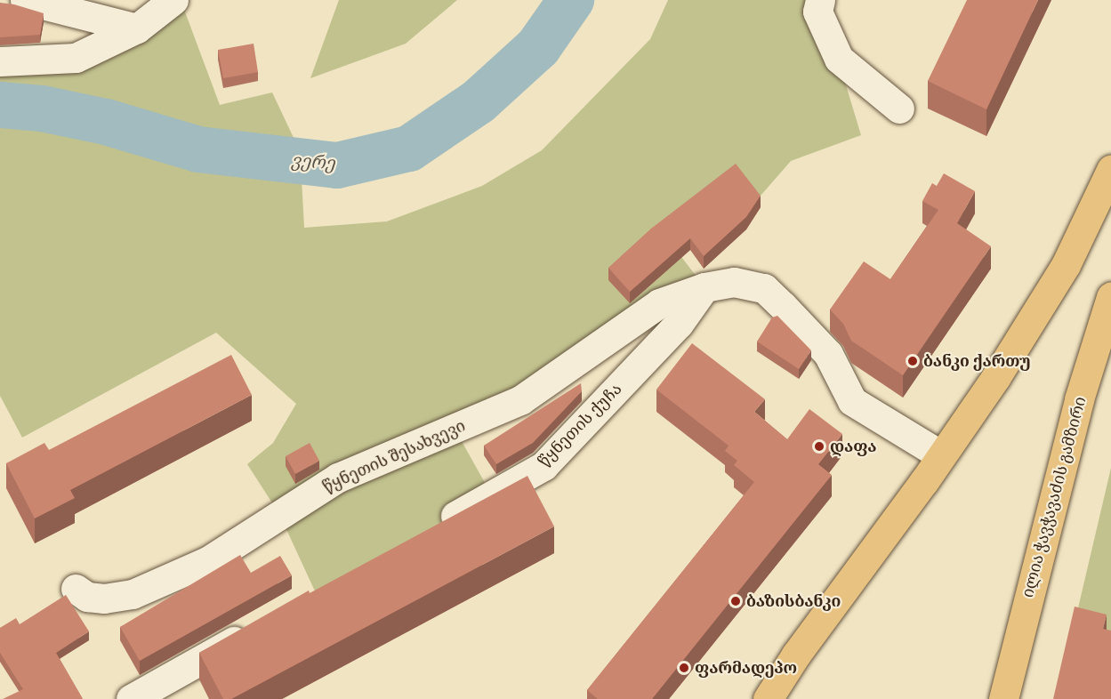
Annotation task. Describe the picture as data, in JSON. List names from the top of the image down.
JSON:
{
  "streets": {
    "main road": ["ილია ჭავჭავაძის გამზირი"],
    "street": ["წყნეთის ქუჩა", "წყნეთის შესახვევი"]
  },
  "crossings": [
    ["წყნეთის ქუჩა", "წყნეთის შესახვევი"]
  ],
  "water": ["ვერე"],
  "places": [
    "ბანკი ქართუ",
    "დაფა",
    "ბაზისბანკი",
    "ფარმადეპო"
  ]
}
